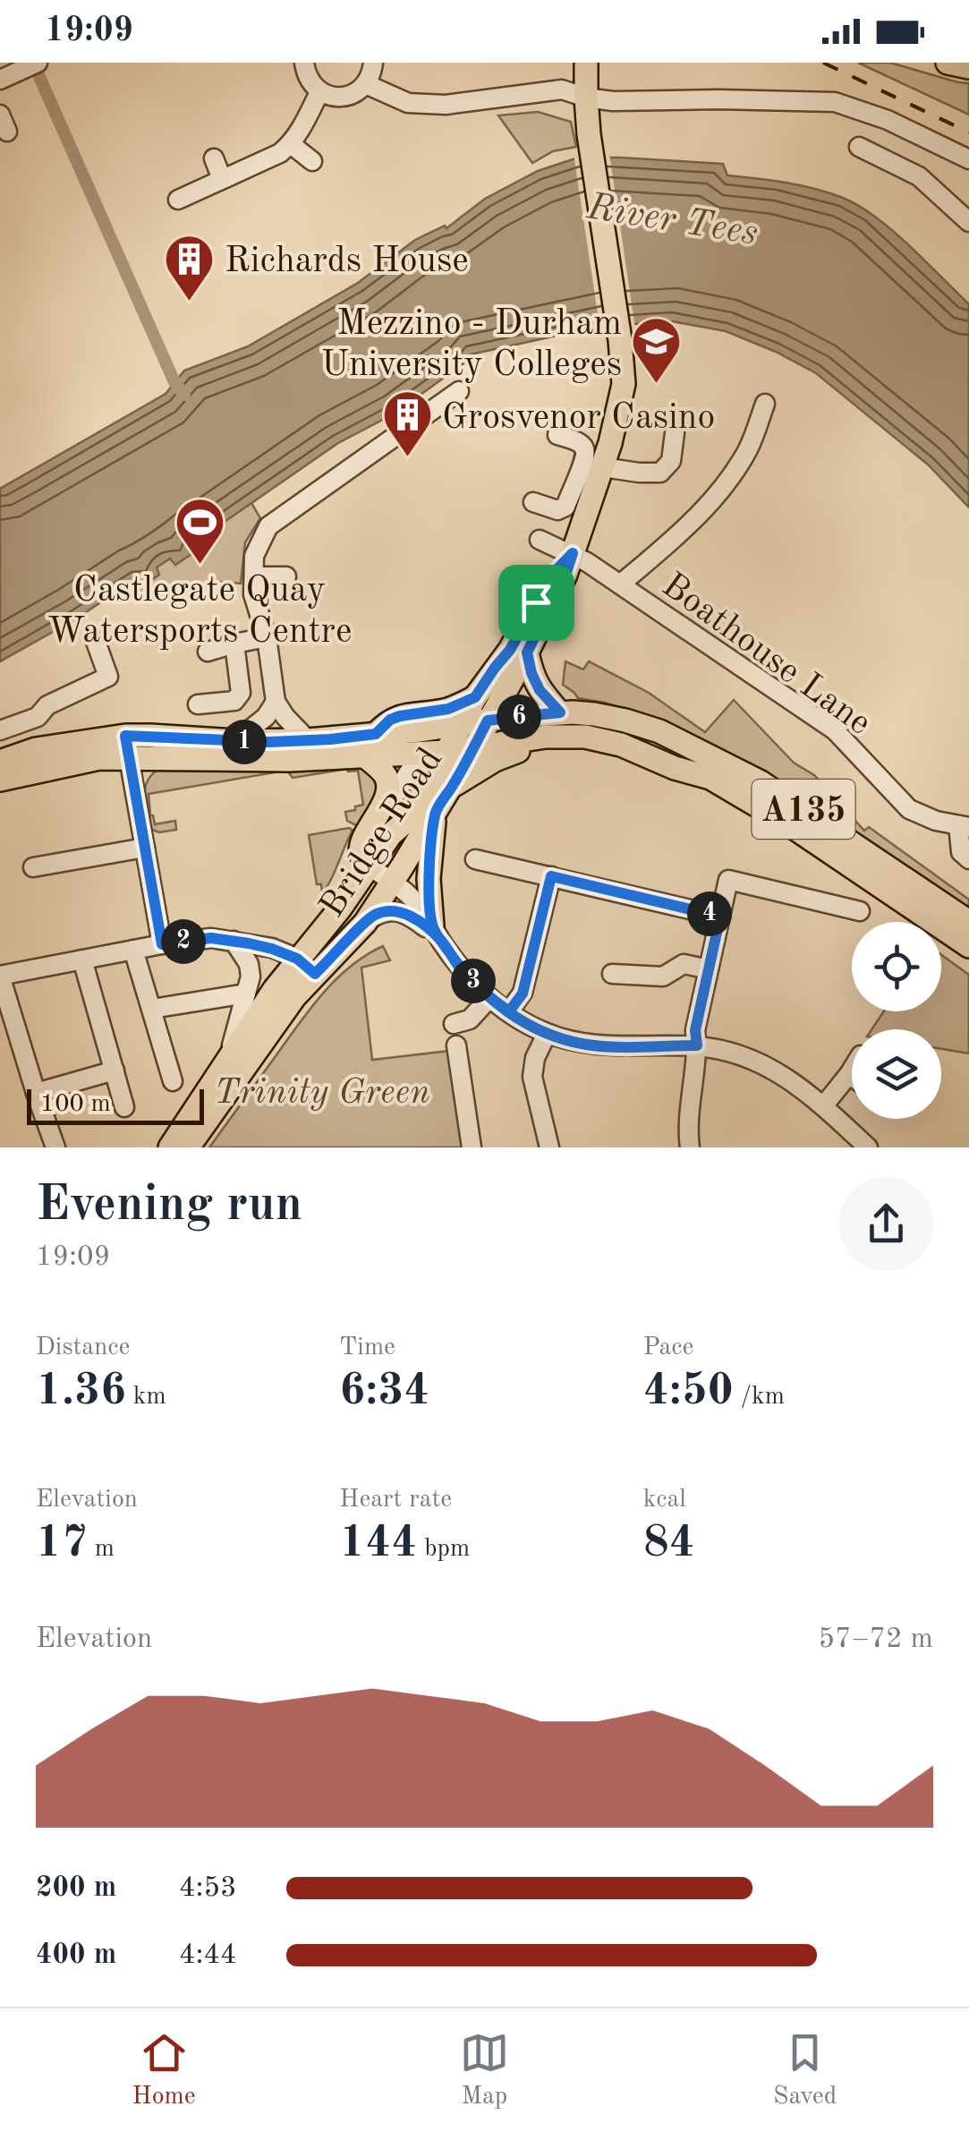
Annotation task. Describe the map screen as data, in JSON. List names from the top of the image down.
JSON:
{
  "streets": {
    "main road": ["A135", "Bridge Road"],
    "street": ["Boathouse Lane"]
  },
  "crossings": [
    ["Boathouse Lane", "Bridge Road"],
    ["A135", "Bridge Road"]
  ],
  "water": ["River Tees"],
  "parks": ["Trinity Green"],
  "places": {
    "building": ["Richards House", "Grosvenor Casino"],
    "school or university": ["Mezzino - Durham University Colleges"],
    "sports": ["Castlegate Quay Watersports Centre"]
  },
  "scale_bar": "100 m",
  "page": {
    "status": "19:09",
    "pins": [
      "6",
      "1",
      "4",
      "2",
      "3"
    ],
    "scale": "100 m",
    "heading": ["Evening run", "19:09"],
    "stats": [
      ["Distance", "1.36 km"],
      ["Time", "6:34"],
      ["Pace", "4:50 /km"],
      ["Elevation", "17 m"],
      ["Heart rate", "144 bpm"],
      ["kcal", "84"]
    ],
    "chart": ["Elevation", "57–72 m"],
    "list": [
      {
        "name": "200 m",
        "note": "4:53"
      },
      {
        "name": "400 m",
        "note": "4:44"
      }
    ],
    "tabs": ["Home", "Map", "Saved"]
  }
}
